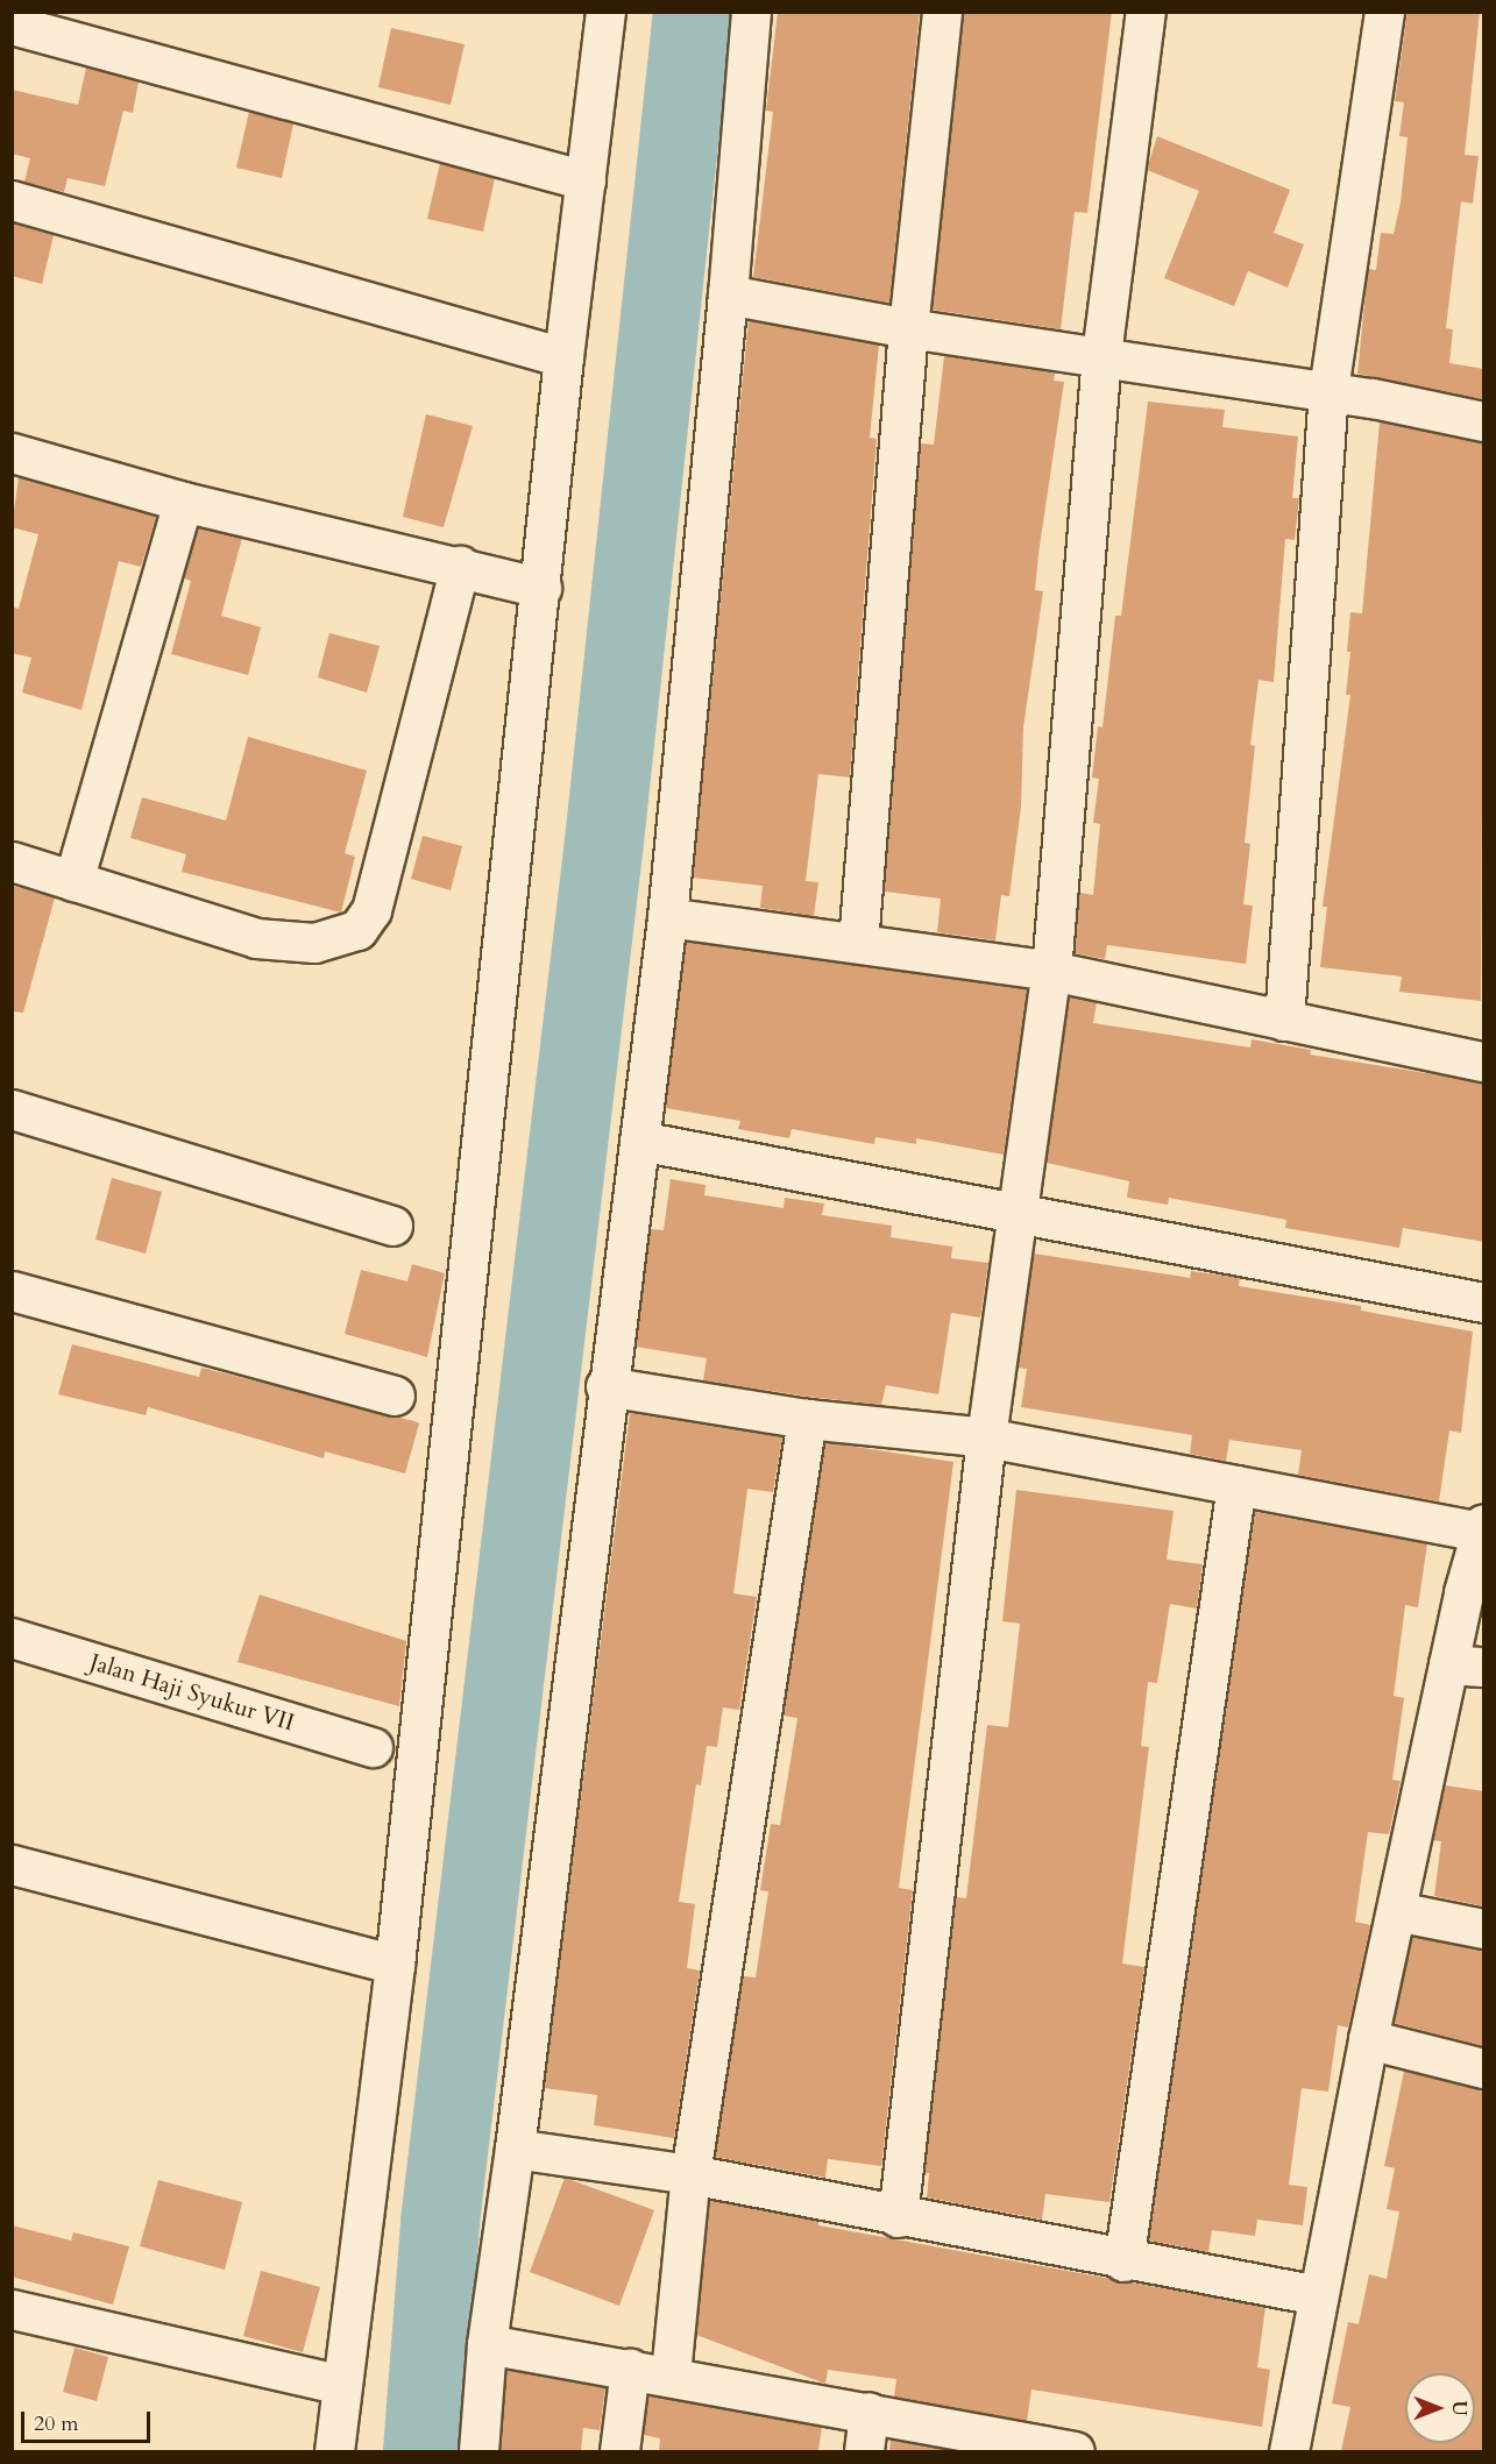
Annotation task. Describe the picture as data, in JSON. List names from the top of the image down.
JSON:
{
  "streets": {
    "street": ["Jalan Haji Syukur VII"]
  },
  "scale_bar": "20 m",
  "north": "right"
}
